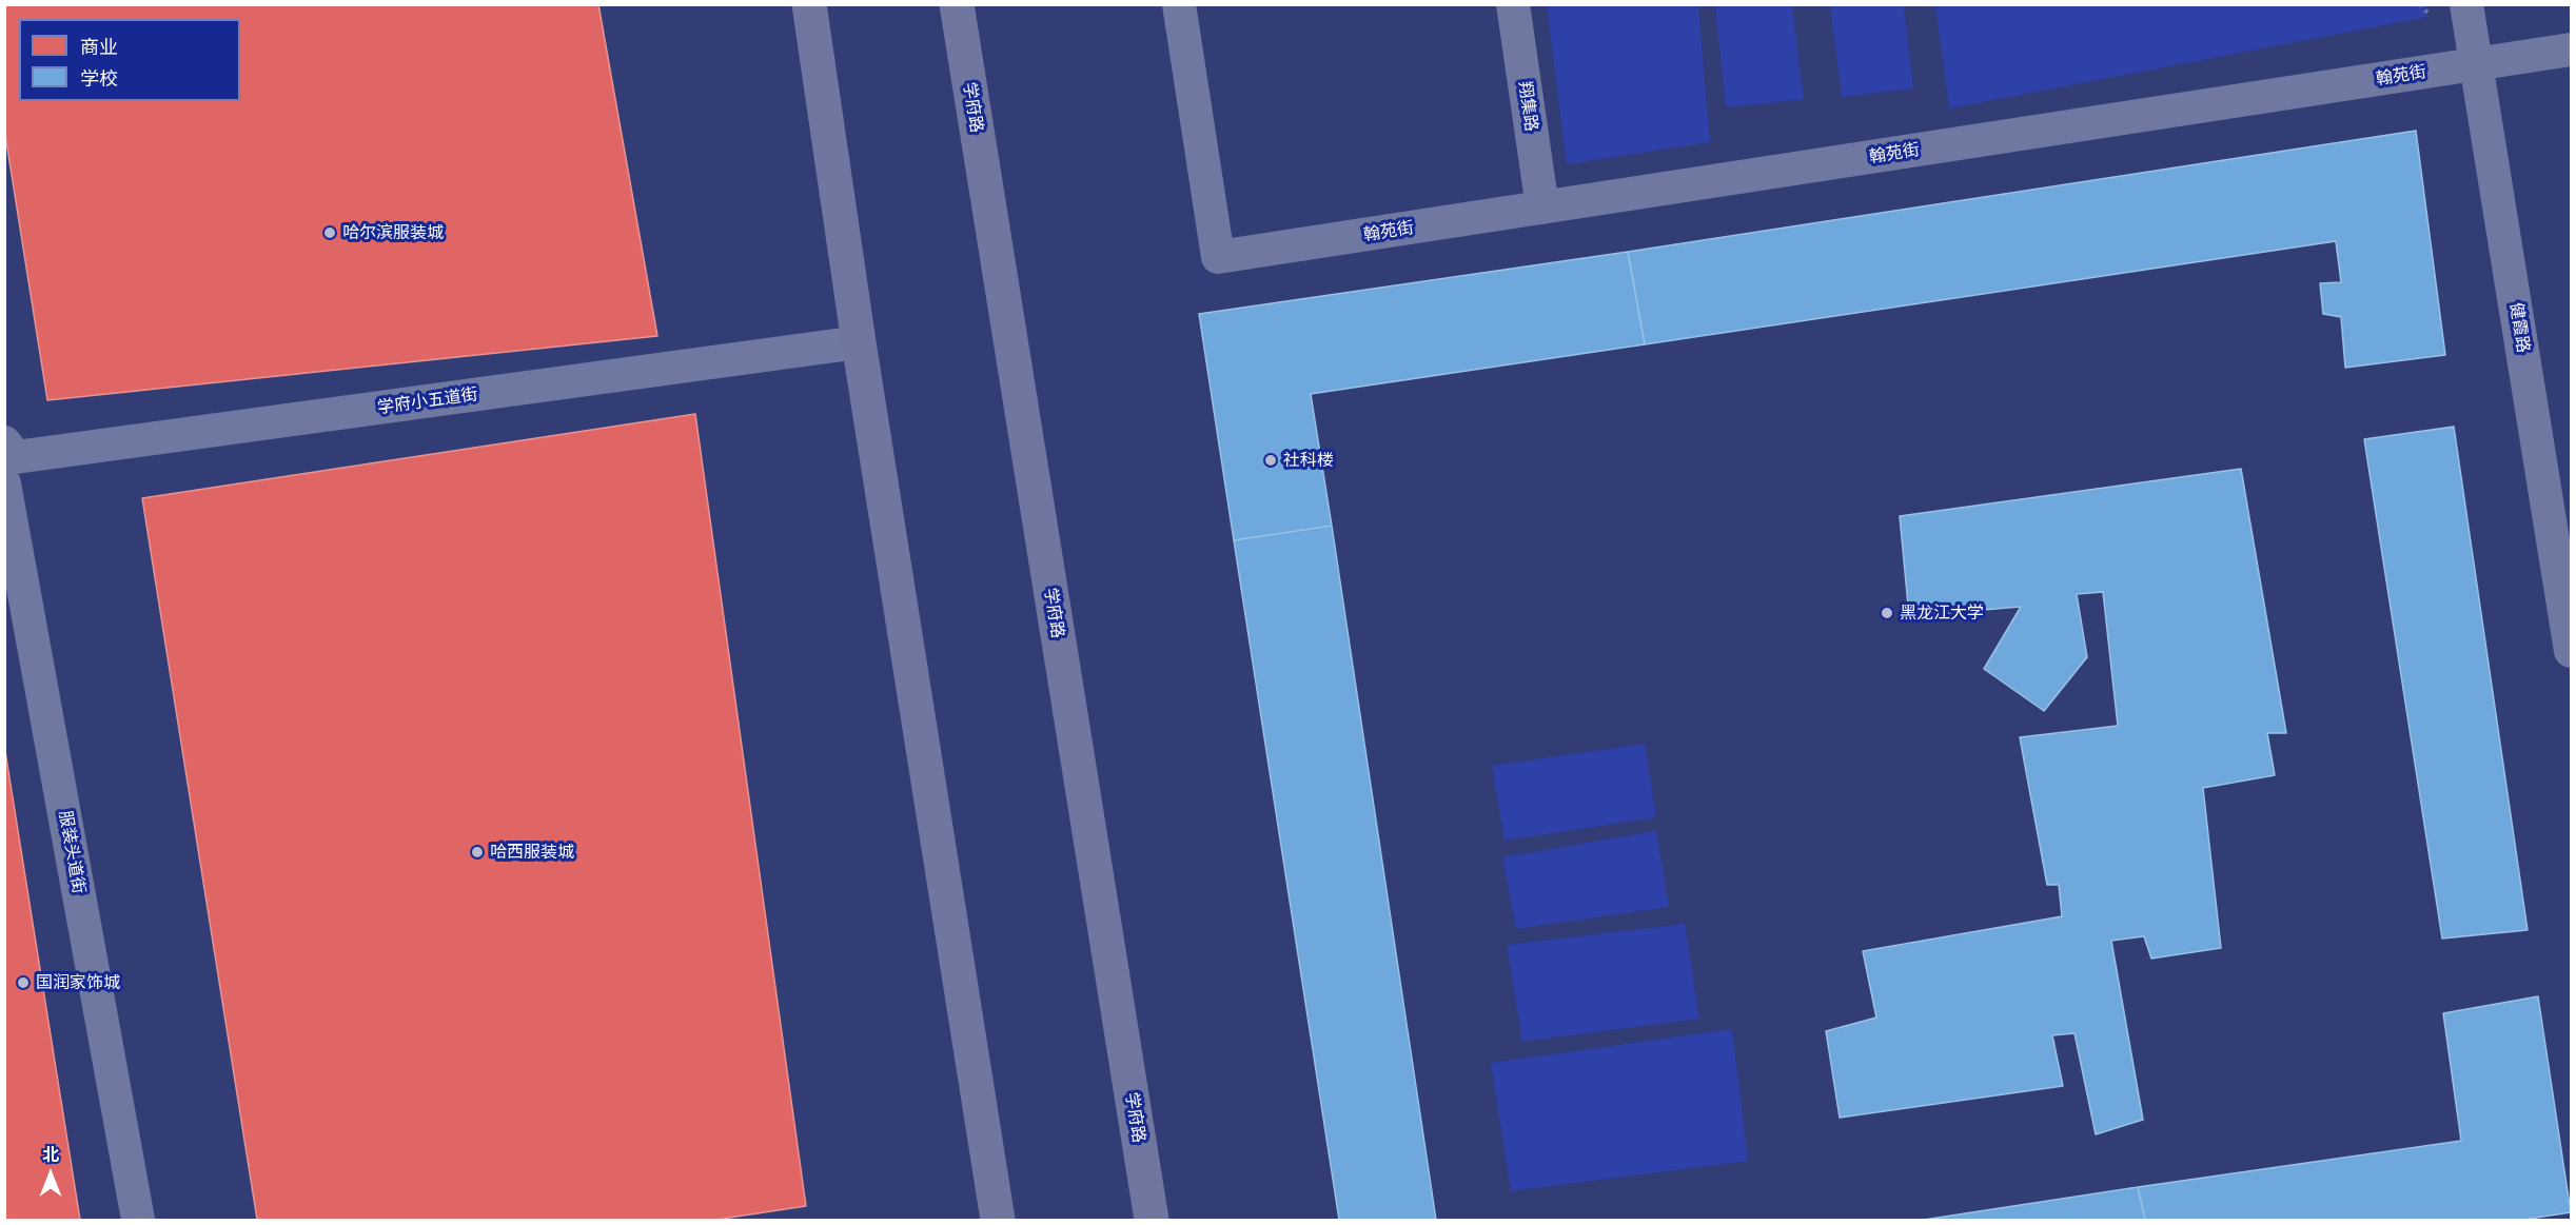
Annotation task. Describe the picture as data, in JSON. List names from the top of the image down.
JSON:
{
  "streets": {
    "highway": ["学府路"],
    "street": [
      "翰苑街",
      "翔集路",
      "健霞路",
      "学府小五道街",
      "服装头道街"
    ]
  },
  "crossings": [
    ["翰苑街", "翔集路"],
    ["翰苑街", "健霞路"]
  ],
  "places": [
    "哈尔滨服装城",
    "社科楼",
    "黑龙江大学",
    "哈西服装城",
    "国润家饰城"
  ],
  "legend": ["商业", "学校"],
  "north": "top"
}
